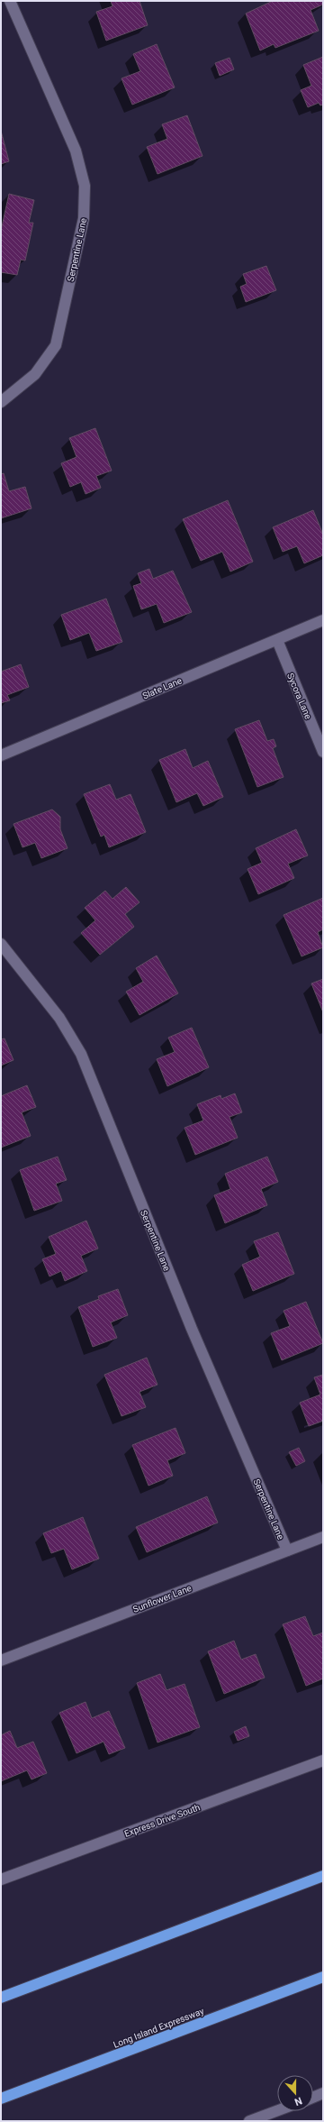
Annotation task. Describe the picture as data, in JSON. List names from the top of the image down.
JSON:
{
  "streets": {
    "highway": ["Long Island Expressway"],
    "street": [
      "Serpentine Lane",
      "Slate Lane",
      "Sycora Lane",
      "Sunflower Lane",
      "Express Drive South"
    ]
  },
  "crossings": [
    ["Serpentine Lane", "Sunflower Lane"],
    ["Slate Lane", "Sycora Lane"]
  ],
  "north": "bottom"
}
